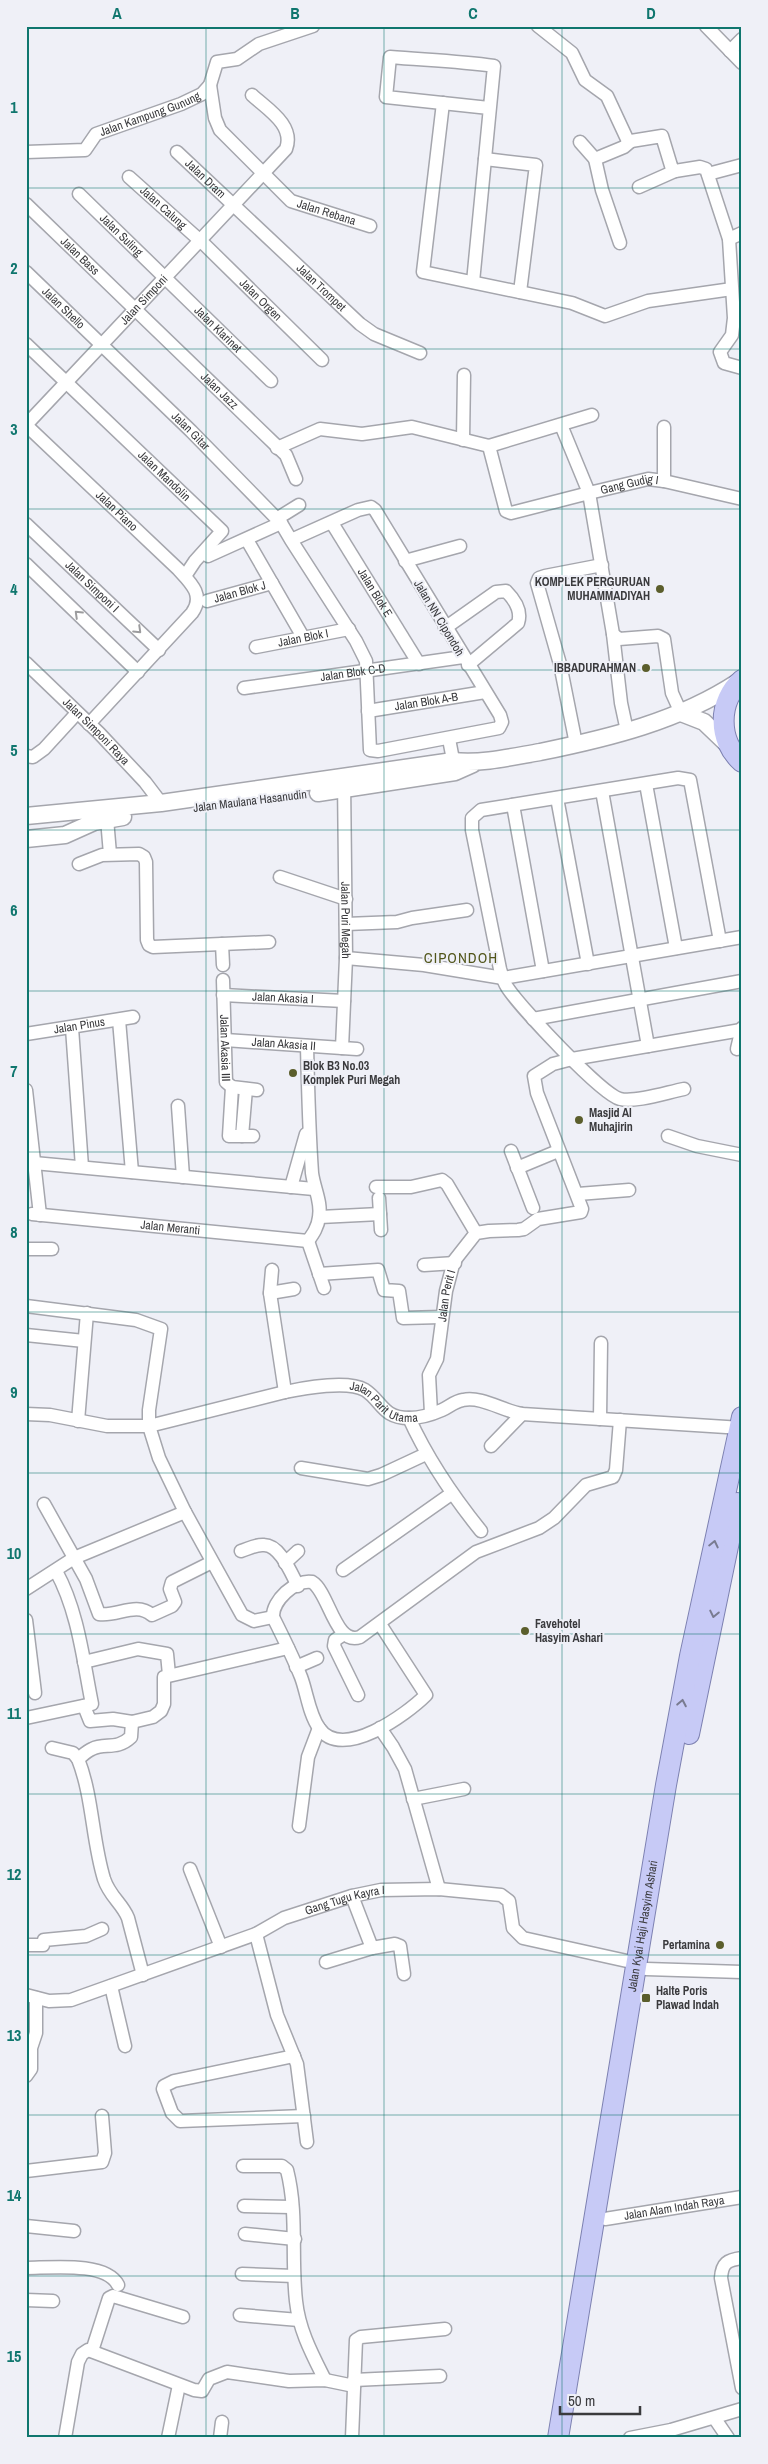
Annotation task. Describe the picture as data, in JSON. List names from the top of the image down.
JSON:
{
  "streets": {
    "main road": ["Jalan Kyai Haji Hasyim Ashari"],
    "street": [
      "Jalan Kampung Gunung",
      "Jalan Dram",
      "Jalan Calung",
      "Jalan Rebana",
      "Jalan Suling",
      "Jalan Bass",
      "Jalan Trompet",
      "Jalan Simponi",
      "Jalan Orgen",
      "Jalan Shello",
      "Jalan Klarinet",
      "Jalan Jazz",
      "Jalan Gitar",
      "Jalan Mandolin",
      "Gang Gudig I",
      "Jalan Piano",
      "Jalan Simponi I",
      "Jalan Blok J",
      "Jalan Blok E",
      "Jalan NN Cipondoh",
      "Jalan Blok I",
      "Jalan Blok C-D",
      "Jalan Blok A-B",
      "Jalan Simponi Raya",
      "Jalan Maulana Hasanudin",
      "Jalan Puri Megah",
      "Jalan Akasia I",
      "Jalan Pinus",
      "Jalan Akasia II",
      "Jalan Akasia III",
      "Jalan Meranti",
      "Jalan Perit I",
      "Jalan Parit Utama",
      "Gang Tugu Kayra I",
      "Jalan Alam Indah Raya"
    ]
  },
  "crossings": [
    ["Jalan Kampung Gunung", "Jalan Rebana"],
    ["Jalan Dram", "Jalan Trompet"],
    ["Jalan Dram", "Jalan Simponi"],
    ["Jalan Calung", "Jalan Simponi"],
    ["Jalan Calung", "Jalan Orgen"],
    ["Jalan Rebana", "Jalan Simponi"],
    ["Jalan Suling", "Jalan Simponi"],
    ["Jalan Suling", "Jalan Klarinet"],
    ["Jalan Bass", "Jalan Simponi"],
    ["Jalan Bass", "Jalan Jazz"],
    ["Jalan Trompet", "Jalan Simponi"],
    ["Jalan Simponi", "Jalan Orgen"],
    ["Jalan Simponi", "Jalan Shello"],
    ["Jalan Simponi", "Jalan Klarinet"],
    ["Jalan Simponi", "Jalan Jazz"],
    ["Jalan Simponi", "Jalan Gitar"],
    ["Jalan Simponi", "Jalan Mandolin"],
    ["Jalan Simponi", "Jalan Piano"],
    ["Jalan Shello", "Jalan Gitar"],
    ["Jalan Gitar", "Jalan Blok I"],
    ["Jalan Gitar", "Jalan Blok C-D"],
    ["Jalan Mandolin", "Jalan Piano"],
    ["Jalan Piano", "Jalan Blok J"],
    ["Jalan Blok E", "Jalan NN Cipondoh"],
    ["Jalan Blok E", "Jalan Blok C-D"],
    ["Jalan NN Cipondoh", "Jalan Blok C-D"],
    ["Jalan NN Cipondoh", "Jalan Blok A-B"],
    ["Jalan Simponi Raya", "Jalan Maulana Hasanudin"],
    ["Jalan Maulana Hasanudin", "Jalan Puri Megah"],
    ["Jalan Puri Megah", "Jalan Akasia I"],
    ["Jalan Puri Megah", "Jalan Akasia II"],
    ["Jalan Akasia I", "Jalan Akasia III"],
    ["Jalan Akasia II", "Jalan Akasia III"],
    ["Jalan Perit I", "Jalan Parit Utama"],
    ["Jalan Parit Utama", "Jalan Kyai Haji Hasyim Ashari"],
    ["Gang Tugu Kayra I", "Jalan Kyai Haji Hasyim Ashari"],
    ["Jalan Kyai Haji Hasyim Ashari", "Jalan Alam Indah Raya"]
  ],
  "districts": ["CIPONDOH"],
  "places": {
    "other": [
      "KOMPLEK PERGURUAN MUHAMMADIYAH",
      "IBBADURAHMAN",
      "Blok B3 No.03 Komplek Puri Megah",
      "Masjid Al Muhajirin",
      "Favehotel Hasyim Ashari",
      "Pertamina"
    ],
    "transit": ["Halte Poris Plawad Indah"]
  },
  "scale_bar": "50 m",
  "grid": {
    "columns": [
      "A",
      "B",
      "C",
      "D"
    ],
    "rows": [
      "1",
      "2",
      "3",
      "4",
      "5",
      "6",
      "7",
      "8",
      "9",
      "10",
      "11",
      "12",
      "13",
      "14",
      "15"
    ]
  }
}
